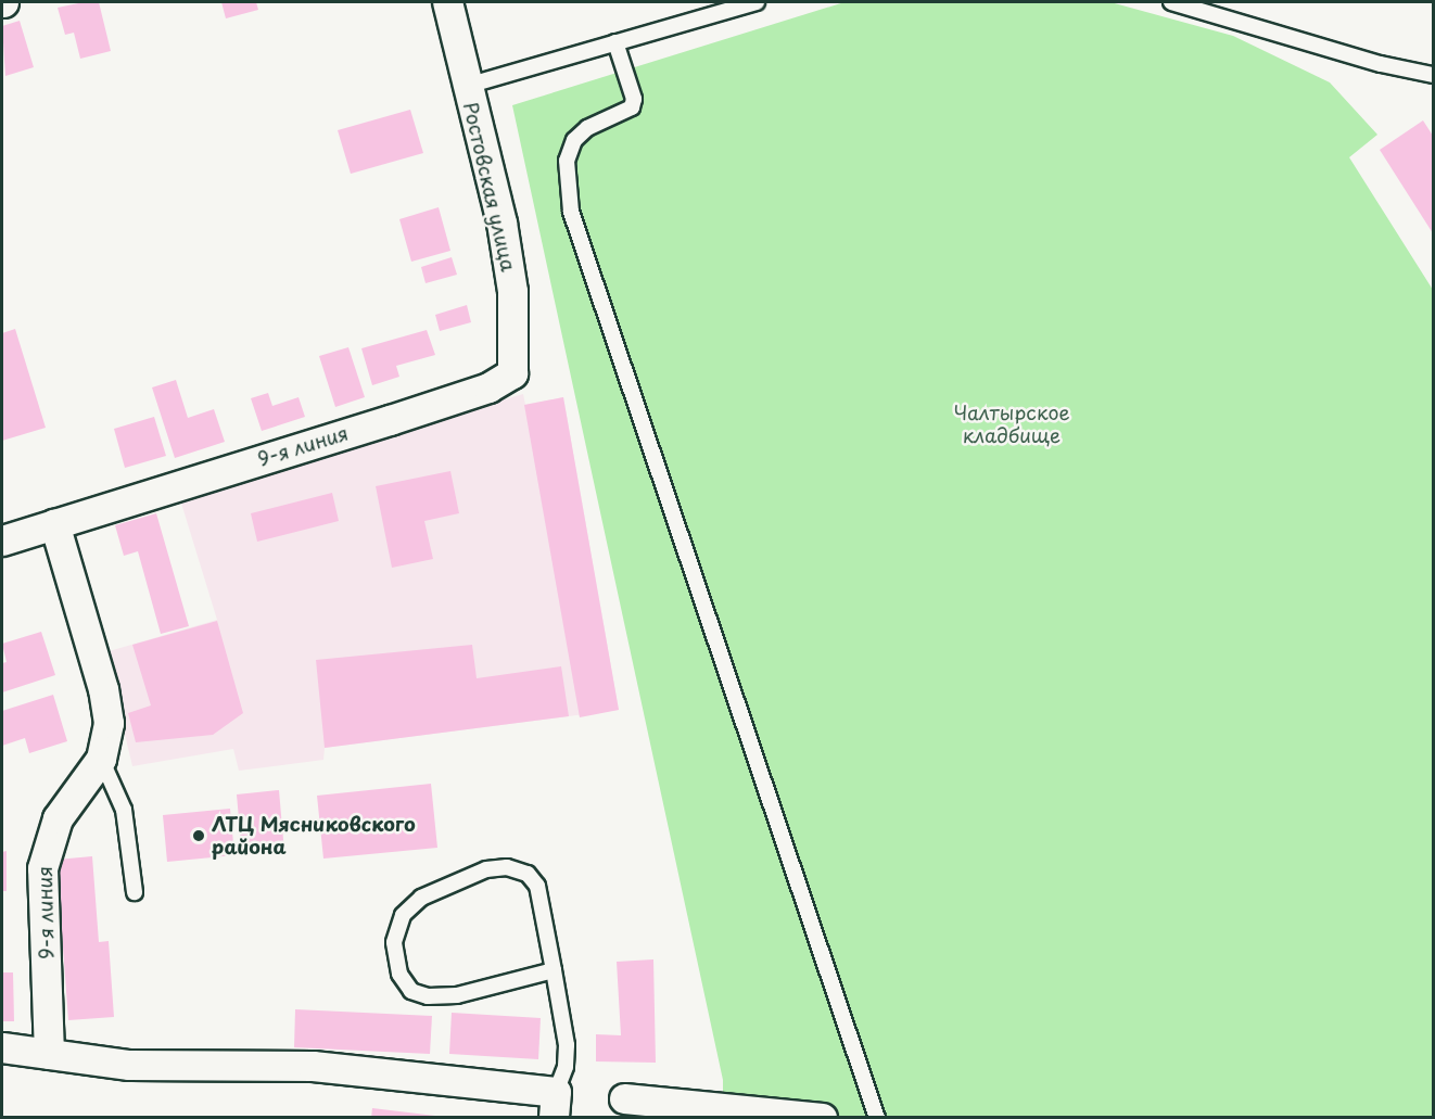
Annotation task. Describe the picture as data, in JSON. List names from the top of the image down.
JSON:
{
  "streets": {
    "street": ["Ростовская улица", "9-я линия"]
  },
  "crossings": [
    ["Ростовская улица", "9-я линия"]
  ],
  "parks": ["Чалтырское кладбище"],
  "places": ["ЛТЦ Мясниковского района"]
}
